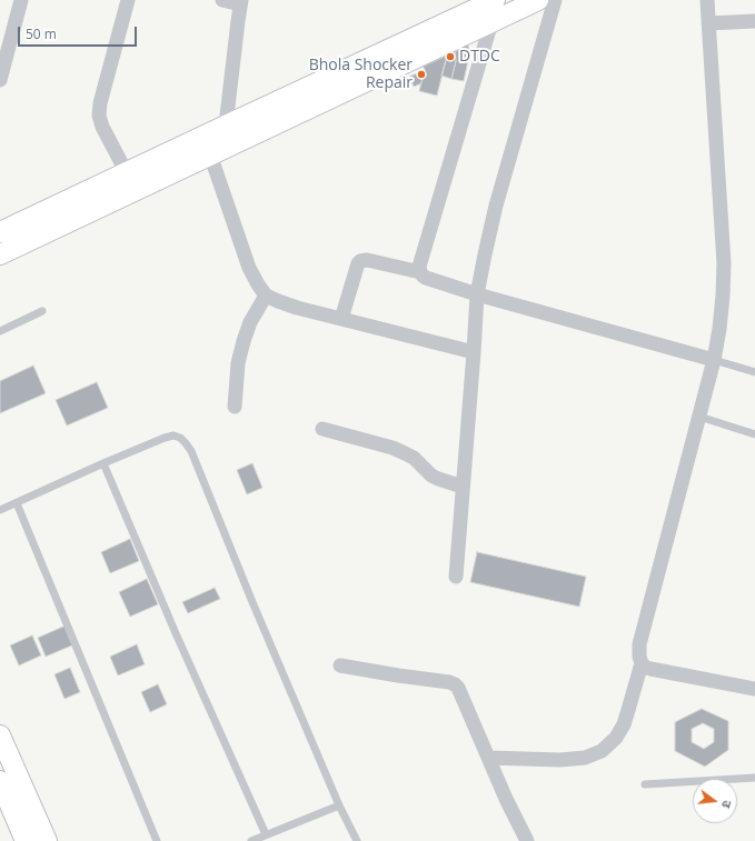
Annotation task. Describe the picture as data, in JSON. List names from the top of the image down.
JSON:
{
  "places": ["DTDC", "Bhola Shocker Repair"],
  "scale_bar": "50 m",
  "north": "right"
}
